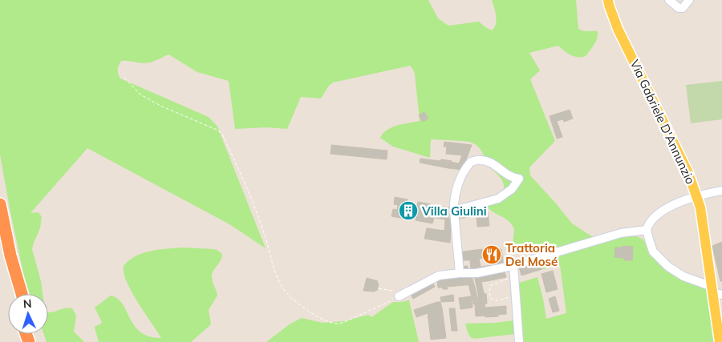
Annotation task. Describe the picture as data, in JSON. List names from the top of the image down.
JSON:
{
  "streets": {
    "main road": ["Via Gabriele D'Annunzio"]
  },
  "places": {
    "building": ["Villa Giulini"],
    "restaurant": ["Trattoria Del Mosé"]
  },
  "north": "top"
}
